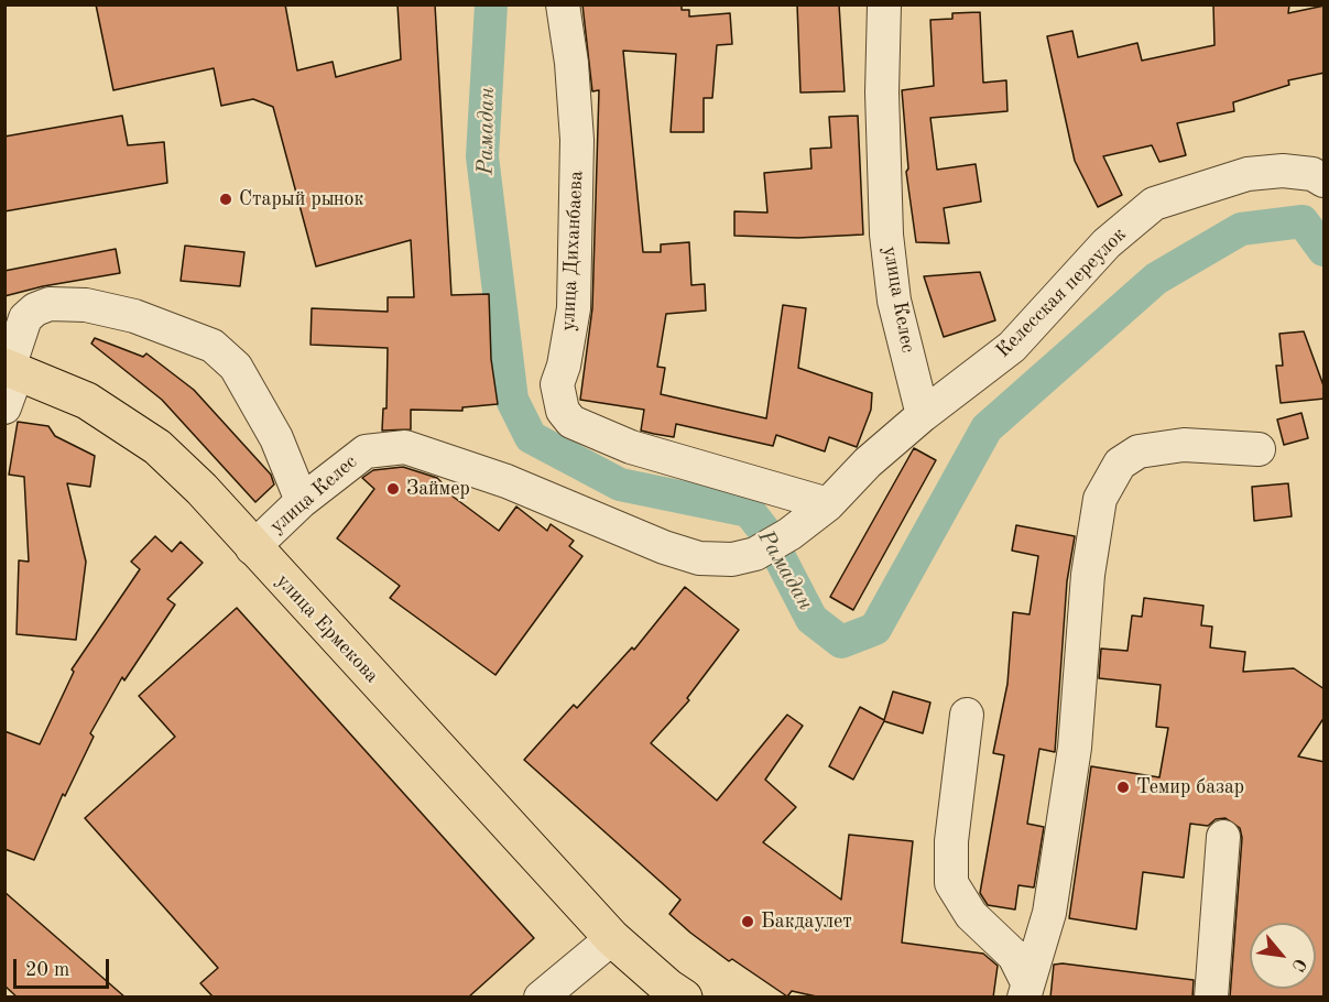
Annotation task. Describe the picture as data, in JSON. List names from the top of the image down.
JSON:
{
  "streets": {
    "main road": ["улица Ермекова"],
    "street": ["улица Диханбаева", "Келесская переулок", "улица Келес"]
  },
  "crossings": [
    ["улица Диханбаева", "улица Келес"],
    ["Келесская переулок", "улица Келес"],
    ["улица Келес", "улица Ермекова"]
  ],
  "water": ["Рамадан"],
  "places": [
    "Старый рынок",
    "Займер",
    "Темир базар",
    "Бакдаулет"
  ],
  "scale_bar": "20 m",
  "north": "bottom right"
}
